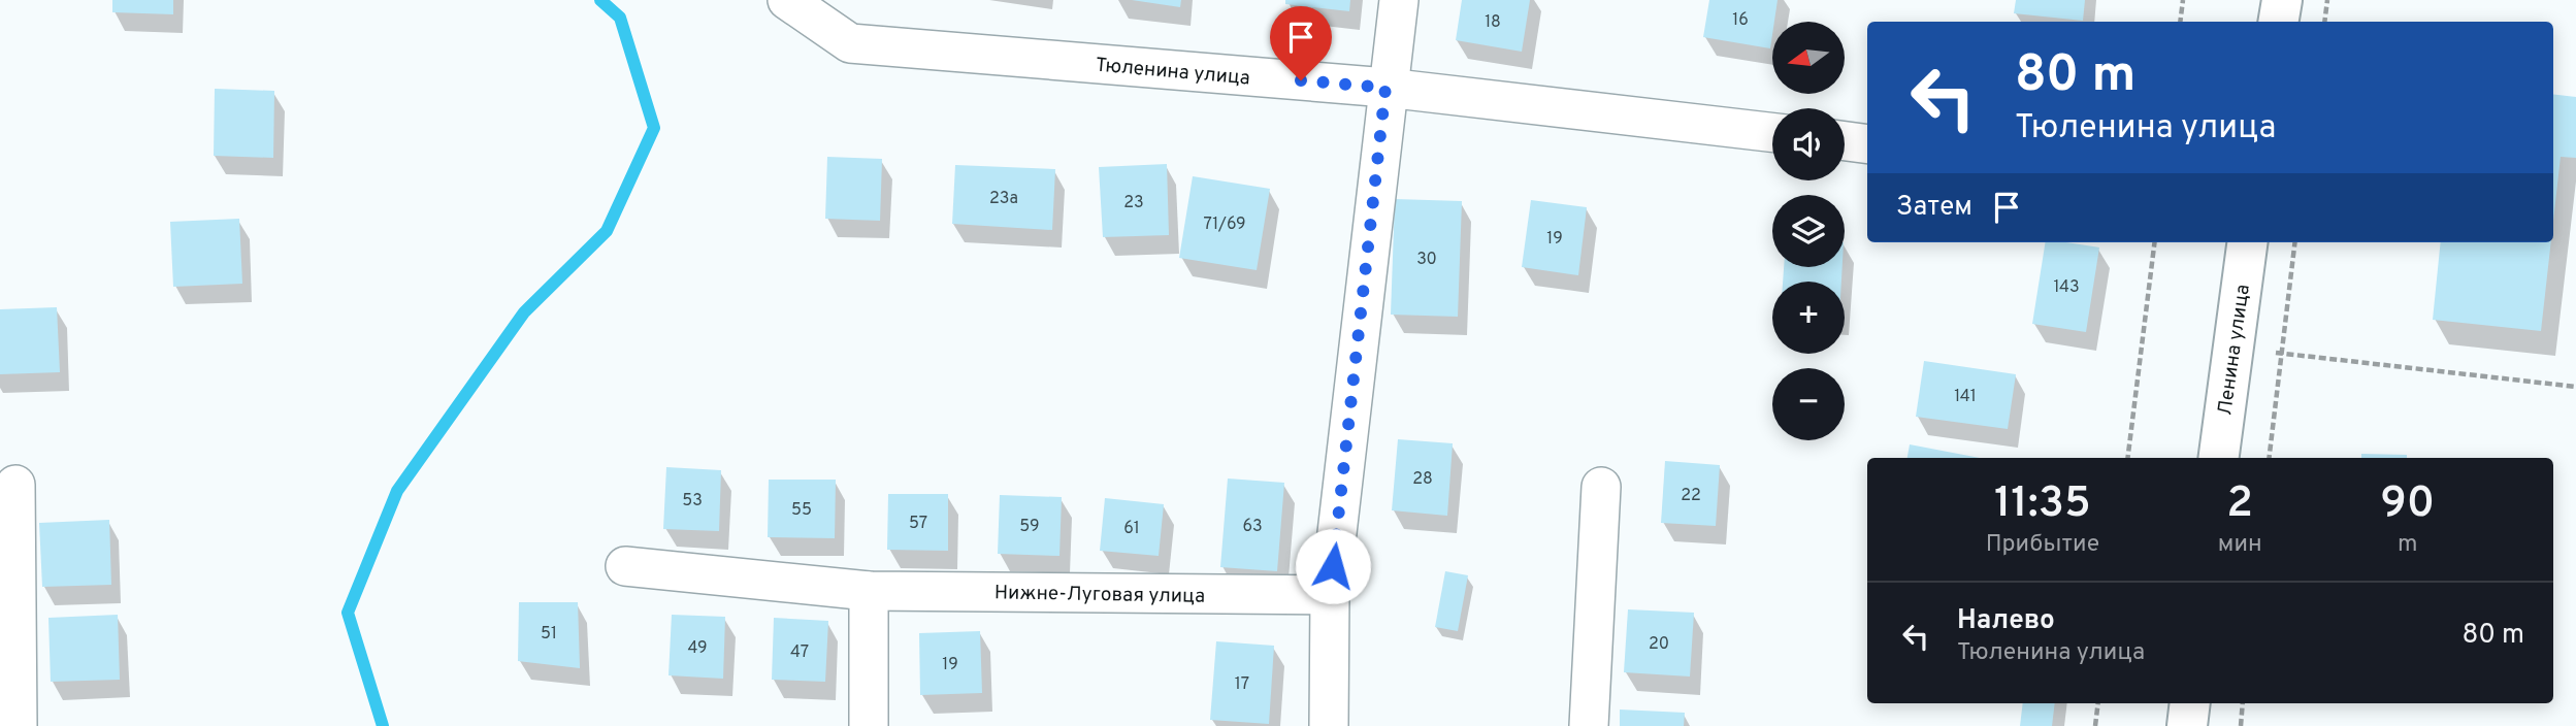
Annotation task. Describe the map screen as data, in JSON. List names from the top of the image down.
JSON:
{
  "streets": {
    "main road": ["Ленина улица"],
    "street": ["Тюленина улица", "Нижне-Луговая улица"]
  },
  "house_numbers": [
    "16",
    "18",
    "23а",
    "23",
    "71/69",
    "19",
    "30",
    "143",
    "141",
    "28",
    "22",
    "53",
    "55",
    "57",
    "59",
    "63",
    "61",
    "51",
    "20",
    "49",
    "47",
    "19",
    "17"
  ],
  "north": "left",
  "page": {
    "map_buttons": ["+", "−"],
    "turn": ["80 m", "Тюленина улица"],
    "then": "Затем",
    "eta": [
      "11:35",
      "Прибытие",
      "2",
      "мин",
      "90",
      "m"
    ],
    "list": [
      {
        "name": "Налево",
        "note": "Тюленина улица",
        "value": "80 m"
      }
    ]
  }
}
